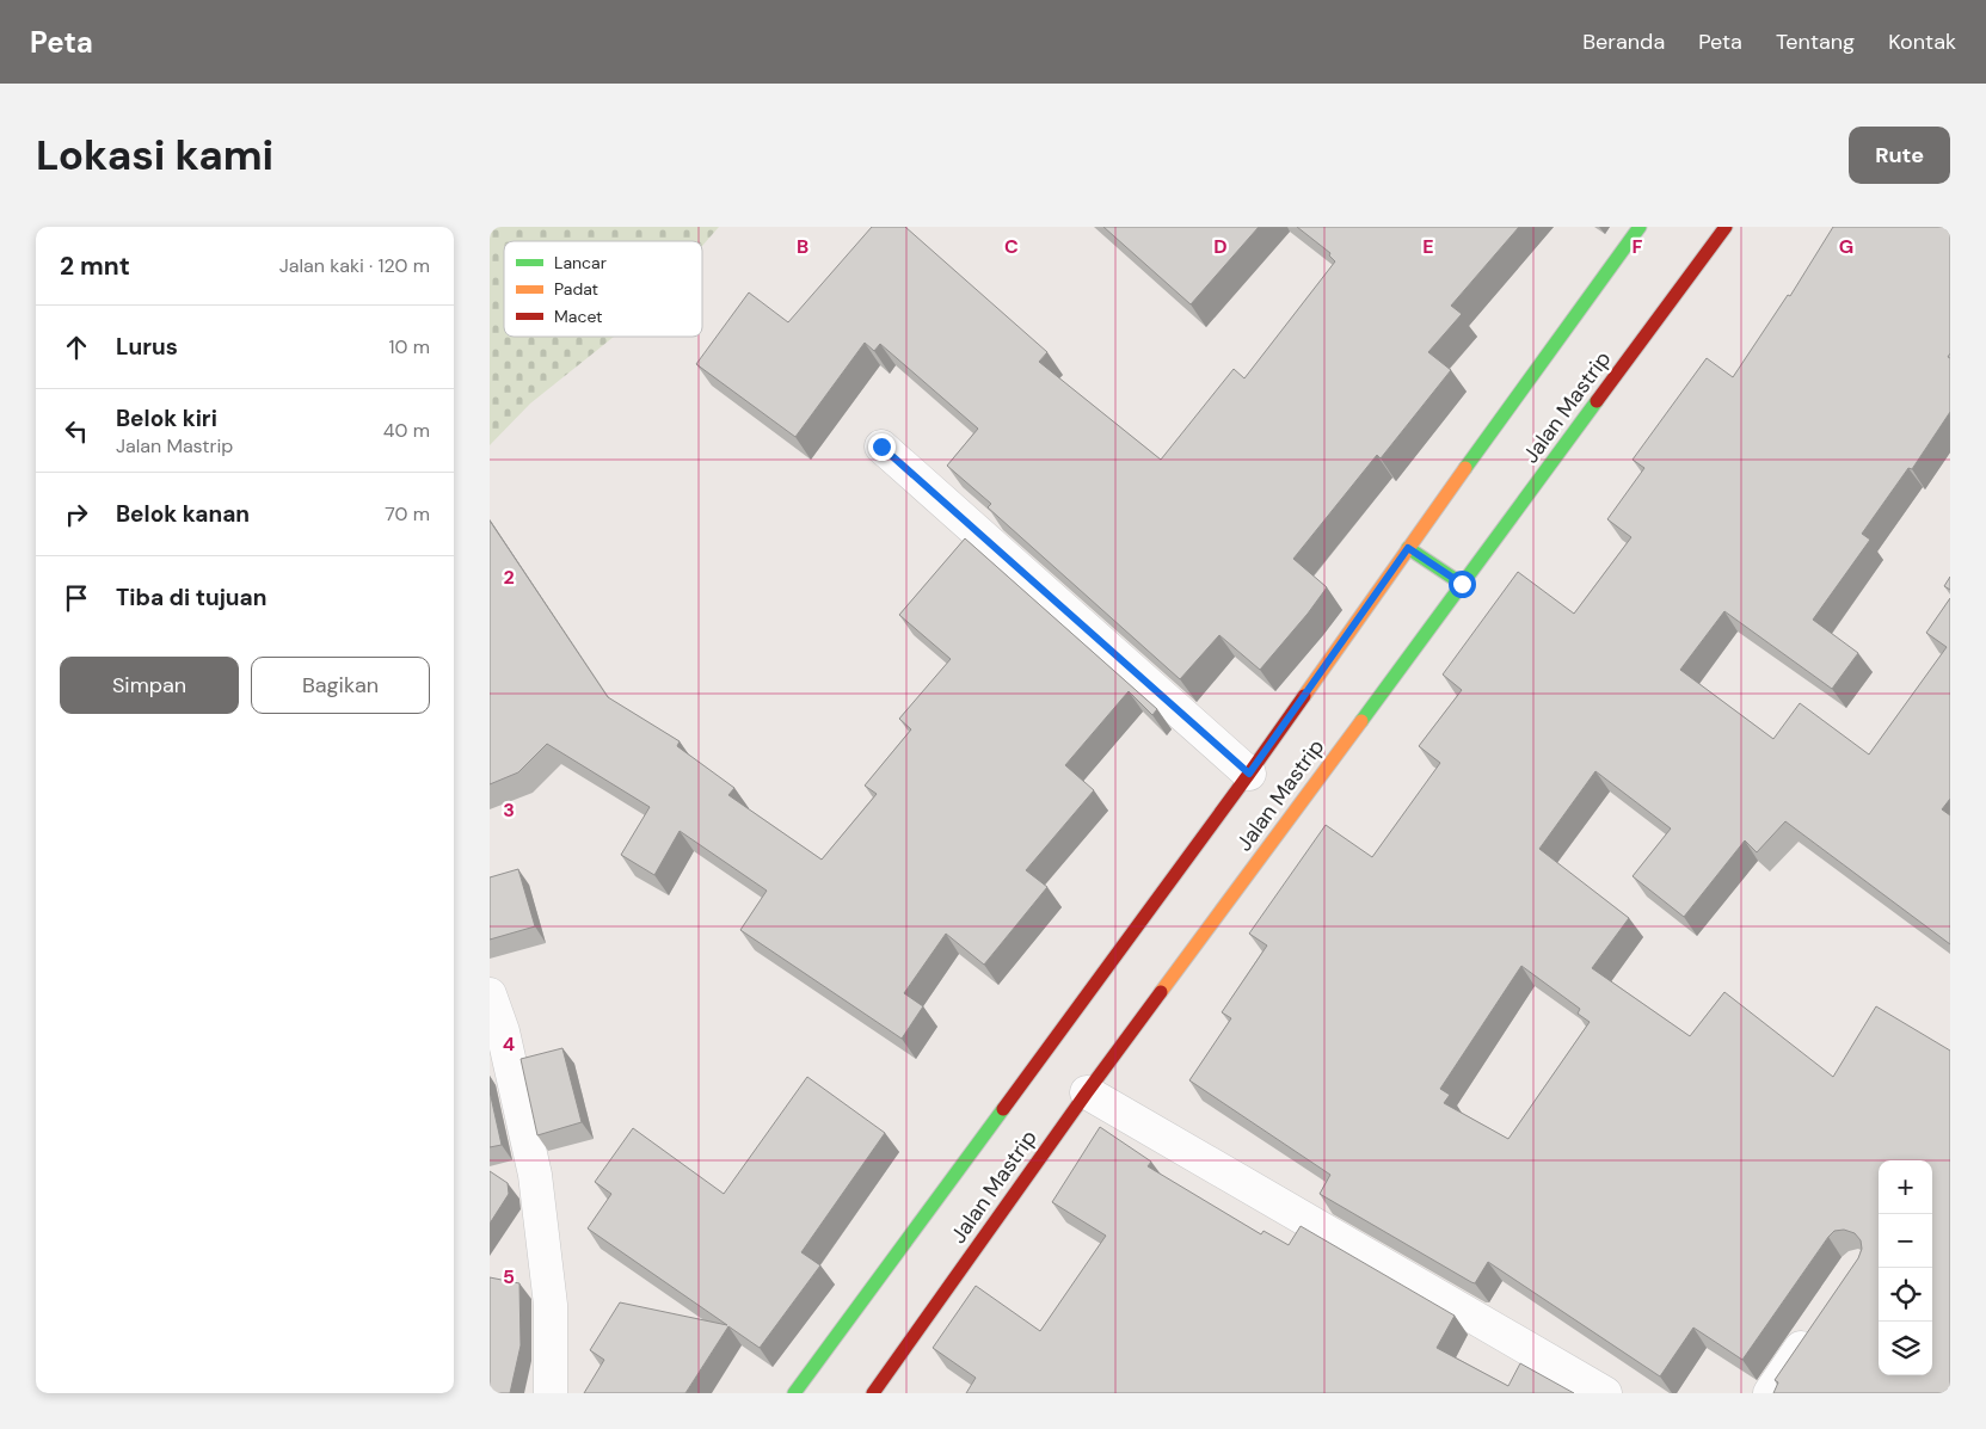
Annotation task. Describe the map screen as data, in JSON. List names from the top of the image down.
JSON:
{
  "streets": {
    "main road": ["Jalan Mastrip"]
  },
  "legend": ["Lancar", "Padat", "Macet"],
  "page": {
    "header": "Peta",
    "nav": [
      "Beranda",
      "Peta",
      "Tentang",
      "Kontak"
    ],
    "buttons": [
      "Rute",
      ["Simpan", "Bagikan"]
    ],
    "title": "Lokasi kami",
    "heading": ["2 mnt", "Jalan kaki · 120 m"],
    "list": [
      ["Lurus", "10 m"],
      ["Belok kiri", "Jalan Mastrip", "40 m"],
      ["Belok kanan", "70 m"],
      "Tiba di tujuan"
    ],
    "map_buttons": ["+", "−"]
  },
  "grid": {
    "columns": [
      "B",
      "C",
      "D",
      "E",
      "F",
      "G"
    ],
    "rows": [
      "2",
      "3",
      "4",
      "5"
    ]
  }
}
